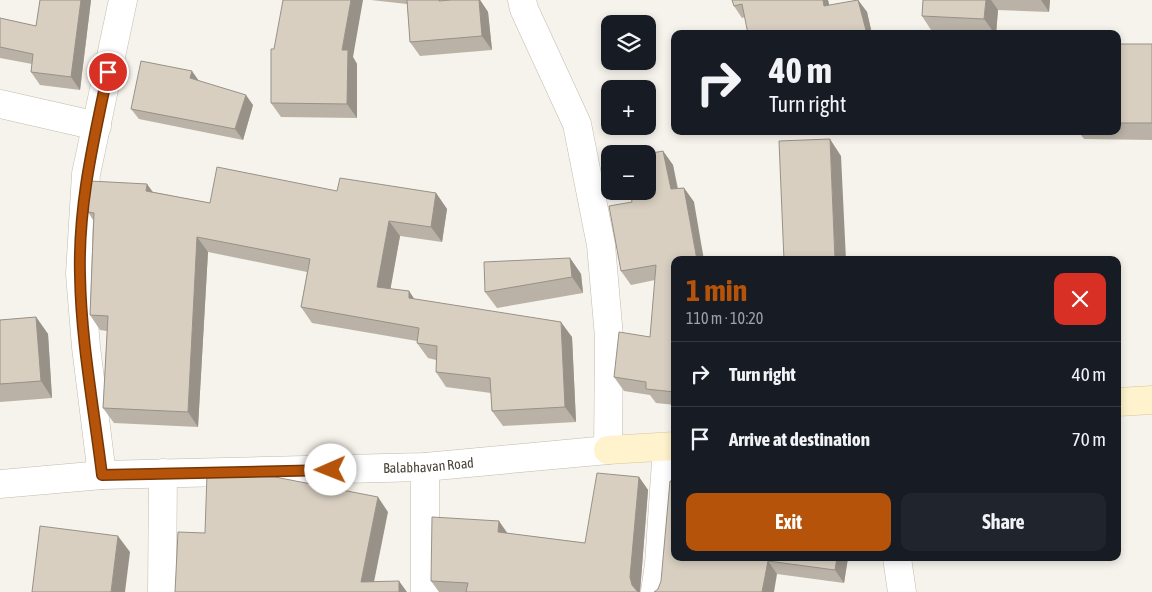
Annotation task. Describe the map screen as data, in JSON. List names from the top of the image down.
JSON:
{
  "streets": {
    "main road": ["Balabhavan Road"]
  },
  "page": {
    "map_buttons": ["+", "−"],
    "turn": ["40 m", "Turn right"],
    "heading": ["1 min", "110 m · 10:20"],
    "list": [
      {
        "name": "Turn right",
        "value": "40 m"
      },
      {
        "name": "Arrive at destination",
        "value": "70 m"
      }
    ],
    "buttons": ["Exit", "Share"]
  }
}
